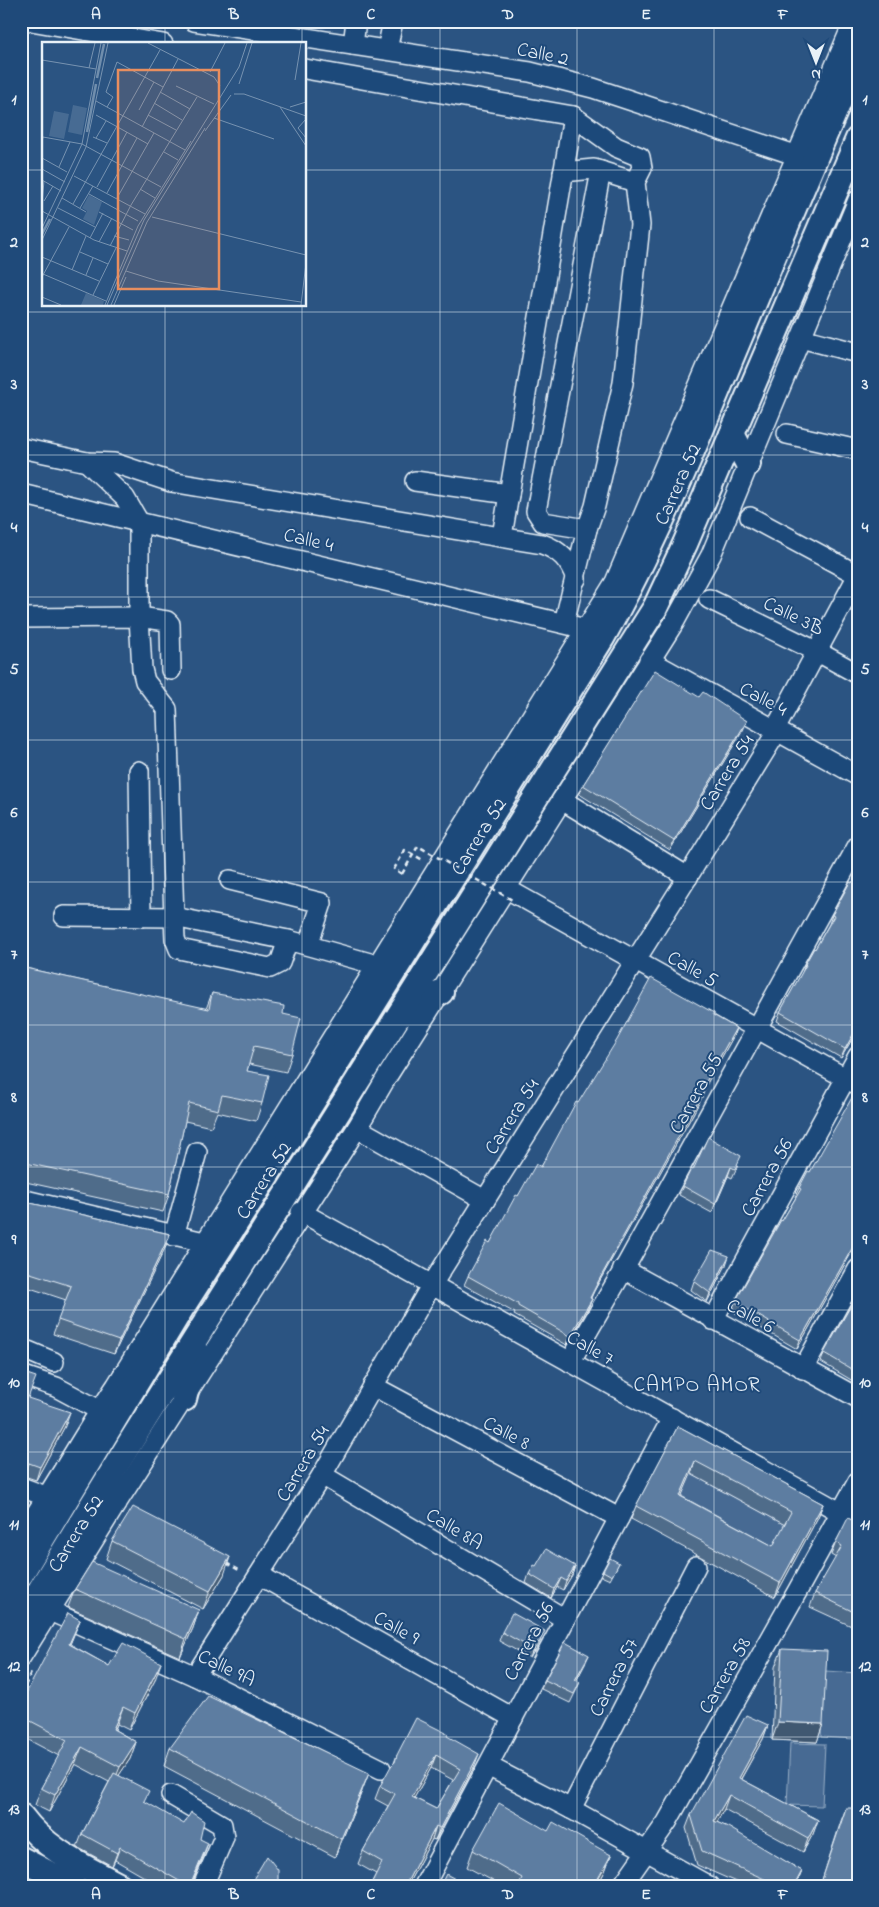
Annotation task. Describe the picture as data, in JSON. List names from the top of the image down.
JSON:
{
  "streets": {
    "main road": ["Carrera 52"],
    "street": [
      "Calle 2",
      "Calle 4",
      "Calle 3B",
      "Carrera 54",
      "Calle 5",
      "Carrera 55",
      "Carrera 56",
      "Calle 6",
      "Calle 7",
      "Calle 8",
      "Calle 8A",
      "Calle 9",
      "Calle 9A",
      "Carrera 58",
      "Carrera 57"
    ]
  },
  "crossings": [
    ["Calle 2", "Carrera 52"],
    ["Carrera 52", "Calle 4"],
    ["Carrera 52", "Calle 5"],
    ["Carrera 52", "Calle 7"],
    ["Carrera 52", "Calle 9A"],
    ["Calle 4", "Carrera 54"],
    ["Calle 3B", "Carrera 54"],
    ["Carrera 54", "Calle 5"],
    ["Carrera 54", "Calle 7"],
    ["Carrera 54", "Calle 8"],
    ["Carrera 54", "Calle 8A"],
    ["Carrera 54", "Calle 9"],
    ["Carrera 54", "Calle 9A"],
    ["Calle 5", "Carrera 55"],
    ["Calle 5", "Carrera 56"],
    ["Carrera 55", "Calle 6"],
    ["Carrera 55", "Calle 7"],
    ["Carrera 56", "Calle 6"],
    ["Carrera 56", "Calle 7"],
    ["Carrera 56", "Calle 8"],
    ["Carrera 56", "Calle 8A"],
    ["Carrera 56", "Calle 9"],
    ["Calle 7", "Carrera 58"]
  ],
  "districts": ["CAMPO AMOR"],
  "north": "bottom",
  "grid": {
    "columns": [
      "A",
      "B",
      "C",
      "D",
      "E",
      "F"
    ],
    "rows": [
      "1",
      "2",
      "3",
      "4",
      "5",
      "6",
      "7",
      "8",
      "9",
      "10",
      "11",
      "12",
      "13"
    ]
  }
}
